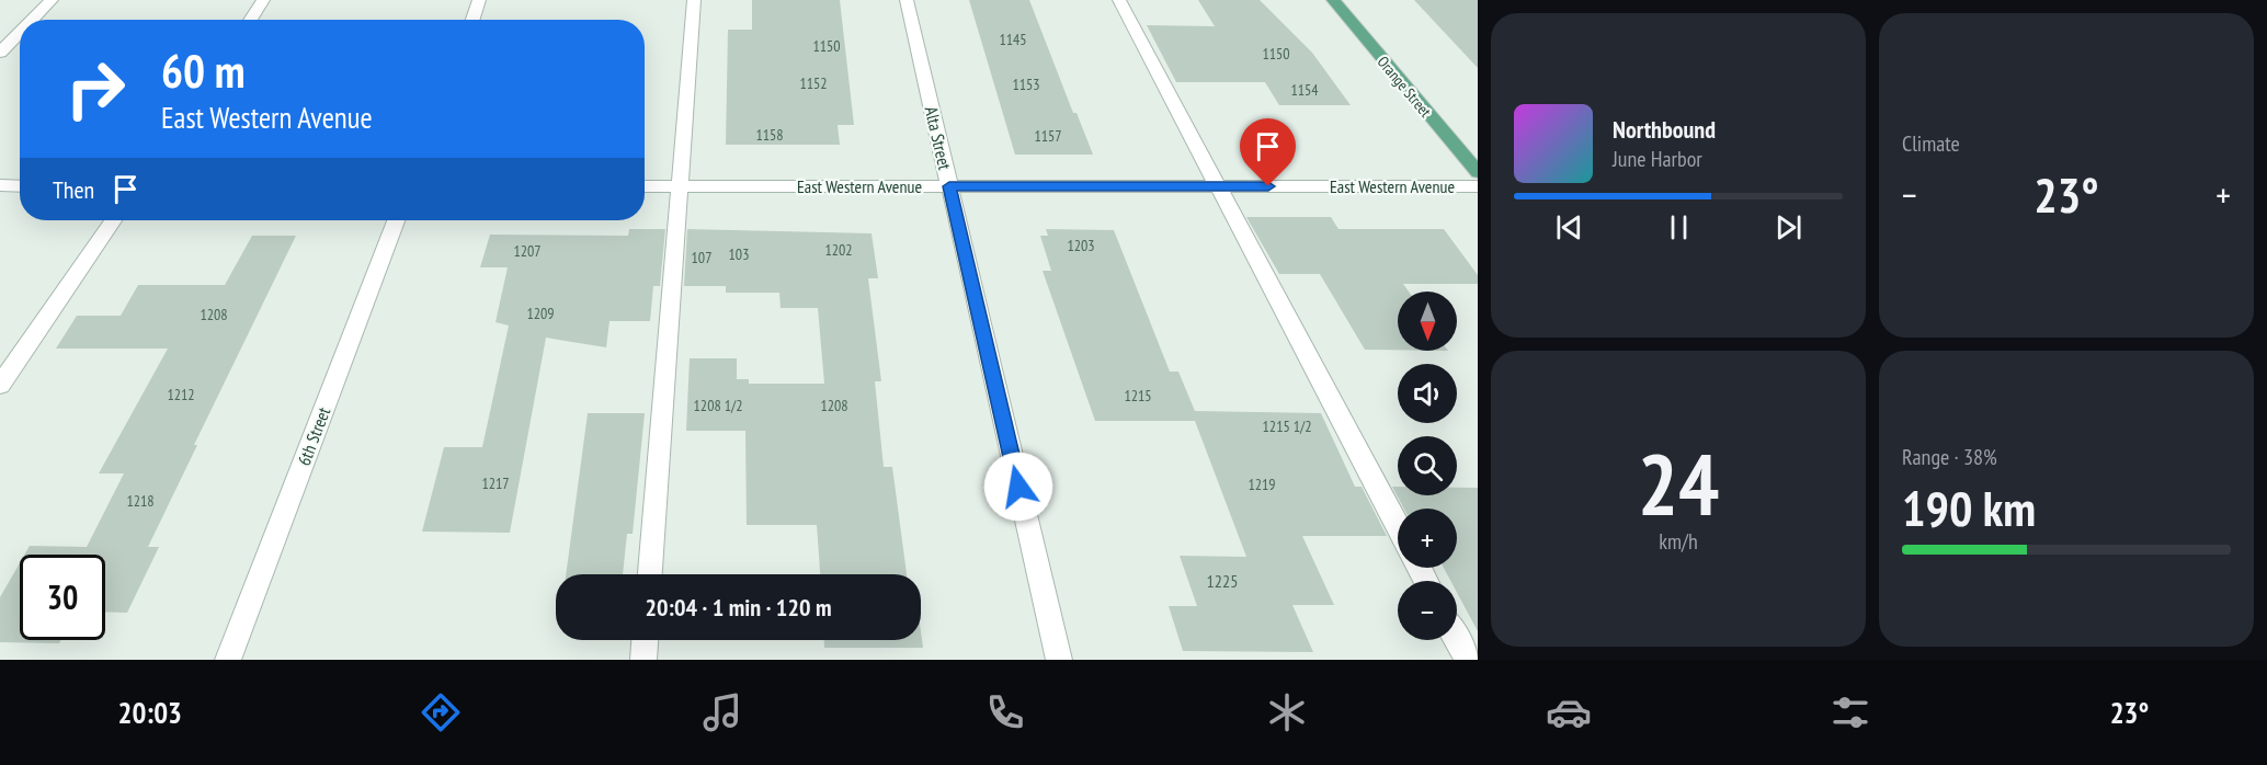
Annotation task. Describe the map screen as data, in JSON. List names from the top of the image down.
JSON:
{
  "streets": {
    "main road": ["Orange Street"],
    "street": ["Alta Street", "East Western Avenue", "6th Street"]
  },
  "crossings": [
    ["Alta Street", "East Western Avenue"]
  ],
  "house_numbers": [
    "1145",
    "1150",
    "1150",
    "1152",
    "1153",
    "1154",
    "1158",
    "1157",
    "1203",
    "1202",
    "1207",
    "103",
    "107",
    "1209",
    "1208",
    "1212",
    "1215",
    "1208 1/2",
    "1208",
    "1215 1/2",
    "1217",
    "1219",
    "1218",
    "1225"
  ],
  "north": "bottom",
  "page": {
    "tile": [
      "Climate",
      ["24", "km/h"],
      ["Range · 38%", "190 km"]
    ],
    "turn": ["60 m", "East Western Avenue"],
    "song": ["Northbound", "June Harbor"],
    "then": "Then",
    "heat": ["−", "23°", "+"],
    "map_buttons": ["+", "−"],
    "limit": "30",
    "trip": "20:04 · 1 min · 120 m",
    "tabs": ["20:03", "23°"]
  }
}
